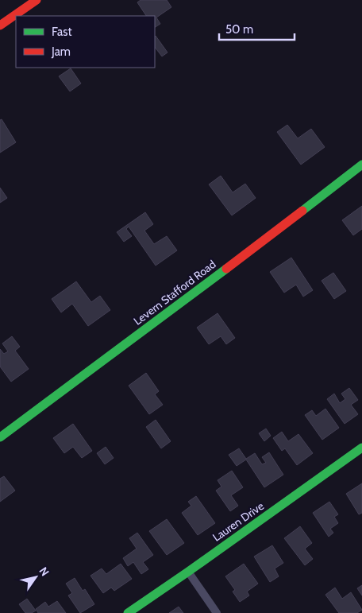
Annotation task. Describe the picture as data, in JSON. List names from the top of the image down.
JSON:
{
  "streets": {
    "street": ["Levern Stafford Road", "Lauren Drive"]
  },
  "legend": ["Fast", "Jam"],
  "scale_bar": "50 m",
  "north": "top right"
}
